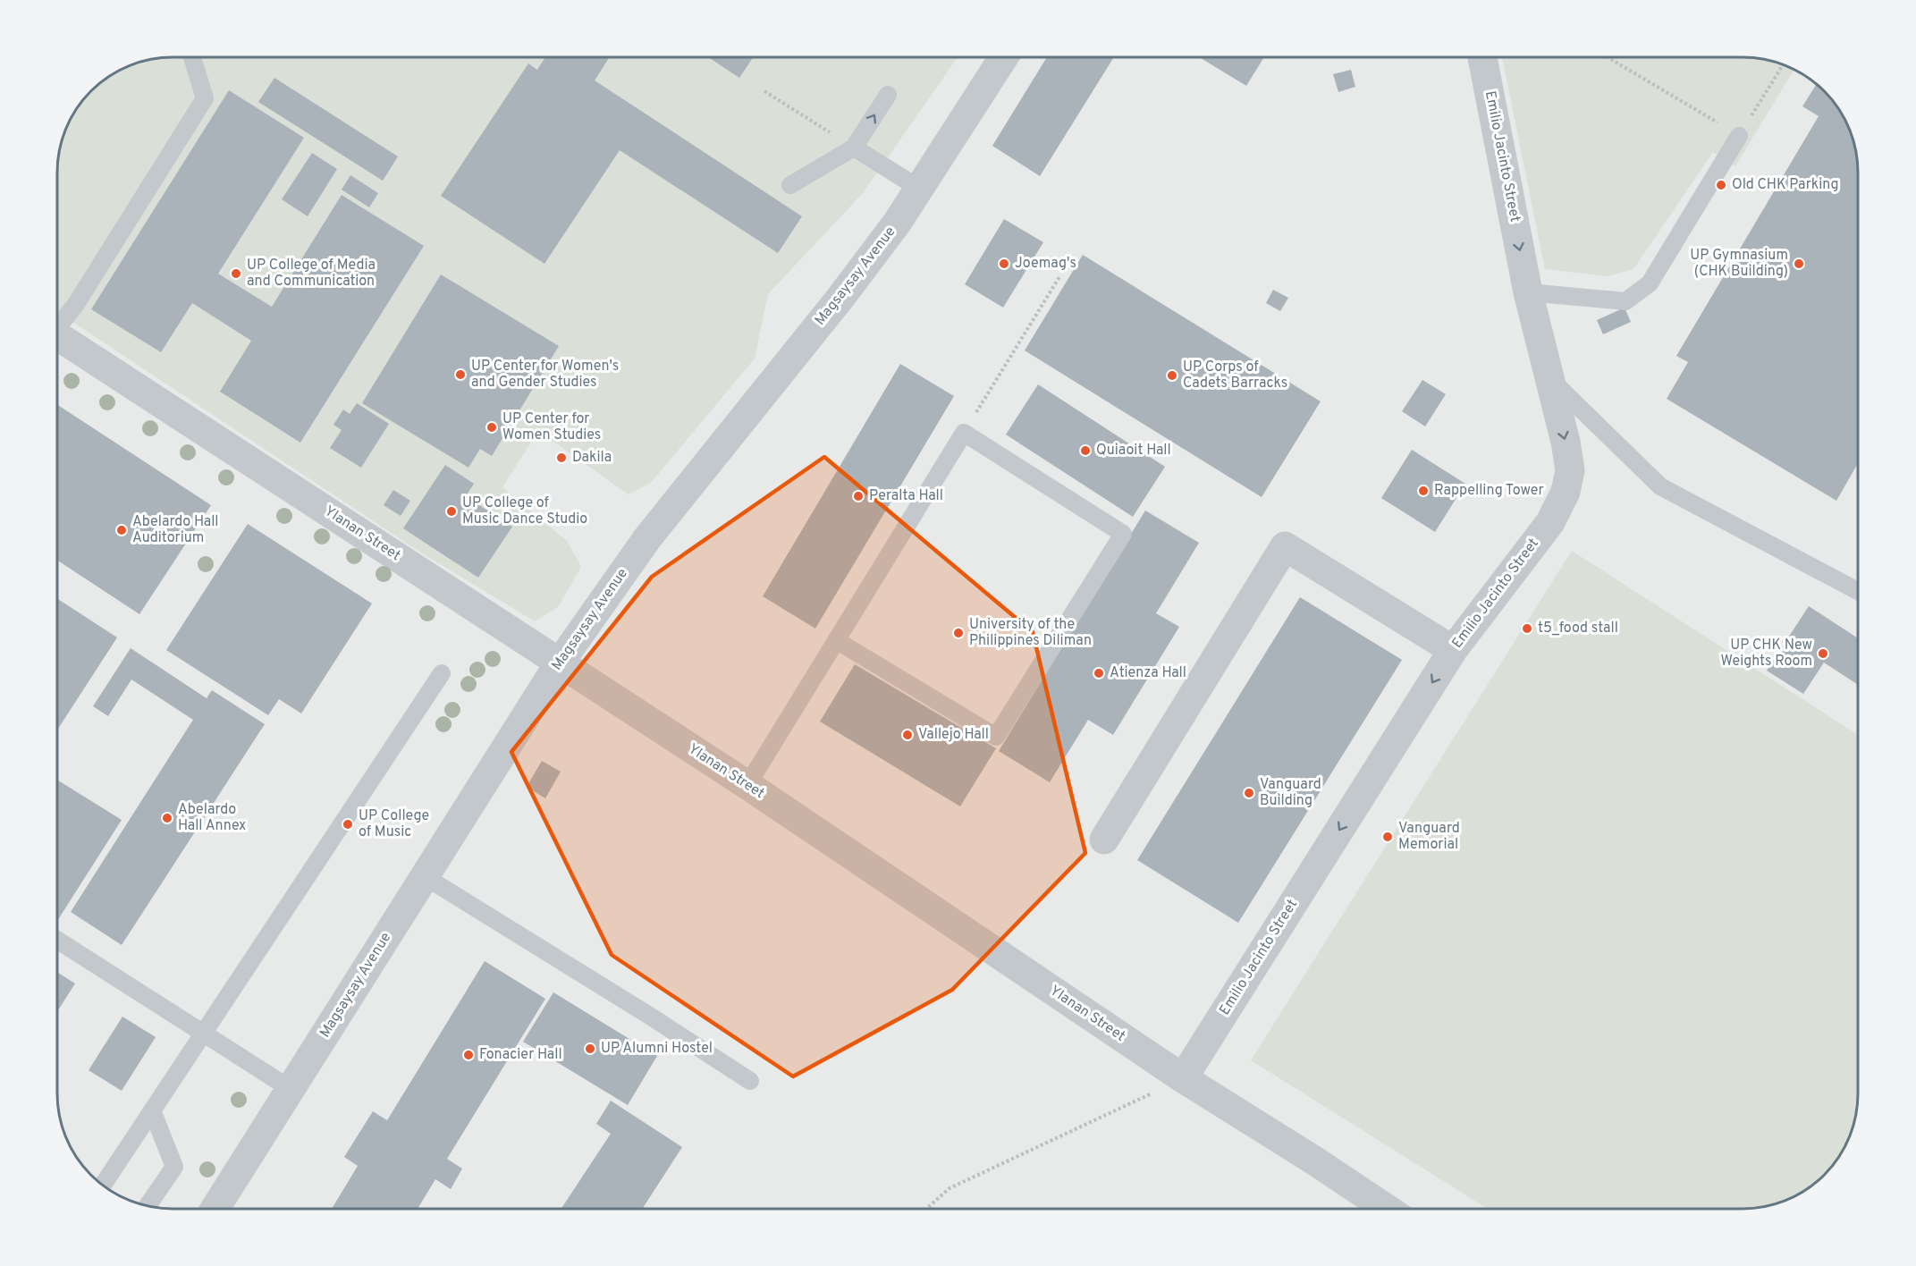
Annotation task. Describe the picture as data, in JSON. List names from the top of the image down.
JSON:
{
  "streets": {
    "street": ["Emilio Jacinto Street", "Magsaysay Avenue", "Ylanan Street"]
  },
  "crossings": [
    ["Emilio Jacinto Street", "Ylanan Street"],
    ["Magsaysay Avenue", "Ylanan Street"]
  ],
  "one_way": ["Emilio Jacinto Street"],
  "places": [
    "Old CHK Parking",
    "Joemag's",
    "UP Gymnasium (CHK Building)",
    "UP College of Media and Communication",
    "UP Center for Women's and Gender Studies",
    "UP Corps of Cadets Barracks",
    "UP Center for Women Studies",
    "Quiaoit Hall",
    "Dakila",
    "Rappelling Tower",
    "Peralta Hall",
    "UP College of Music Dance Studio",
    "Abelardo Hall Auditorium",
    "t5_food stall",
    "University of the Philippines Diliman",
    "UP CHK New Weights Room",
    "Atienza Hall",
    "Vallejo Hall",
    "Vanguard Building",
    "Abelardo Hall Annex",
    "UP College of Music",
    "Vanguard Memorial",
    "UP Alumni Hostel",
    "Fonacier Hall"
  ]
}
